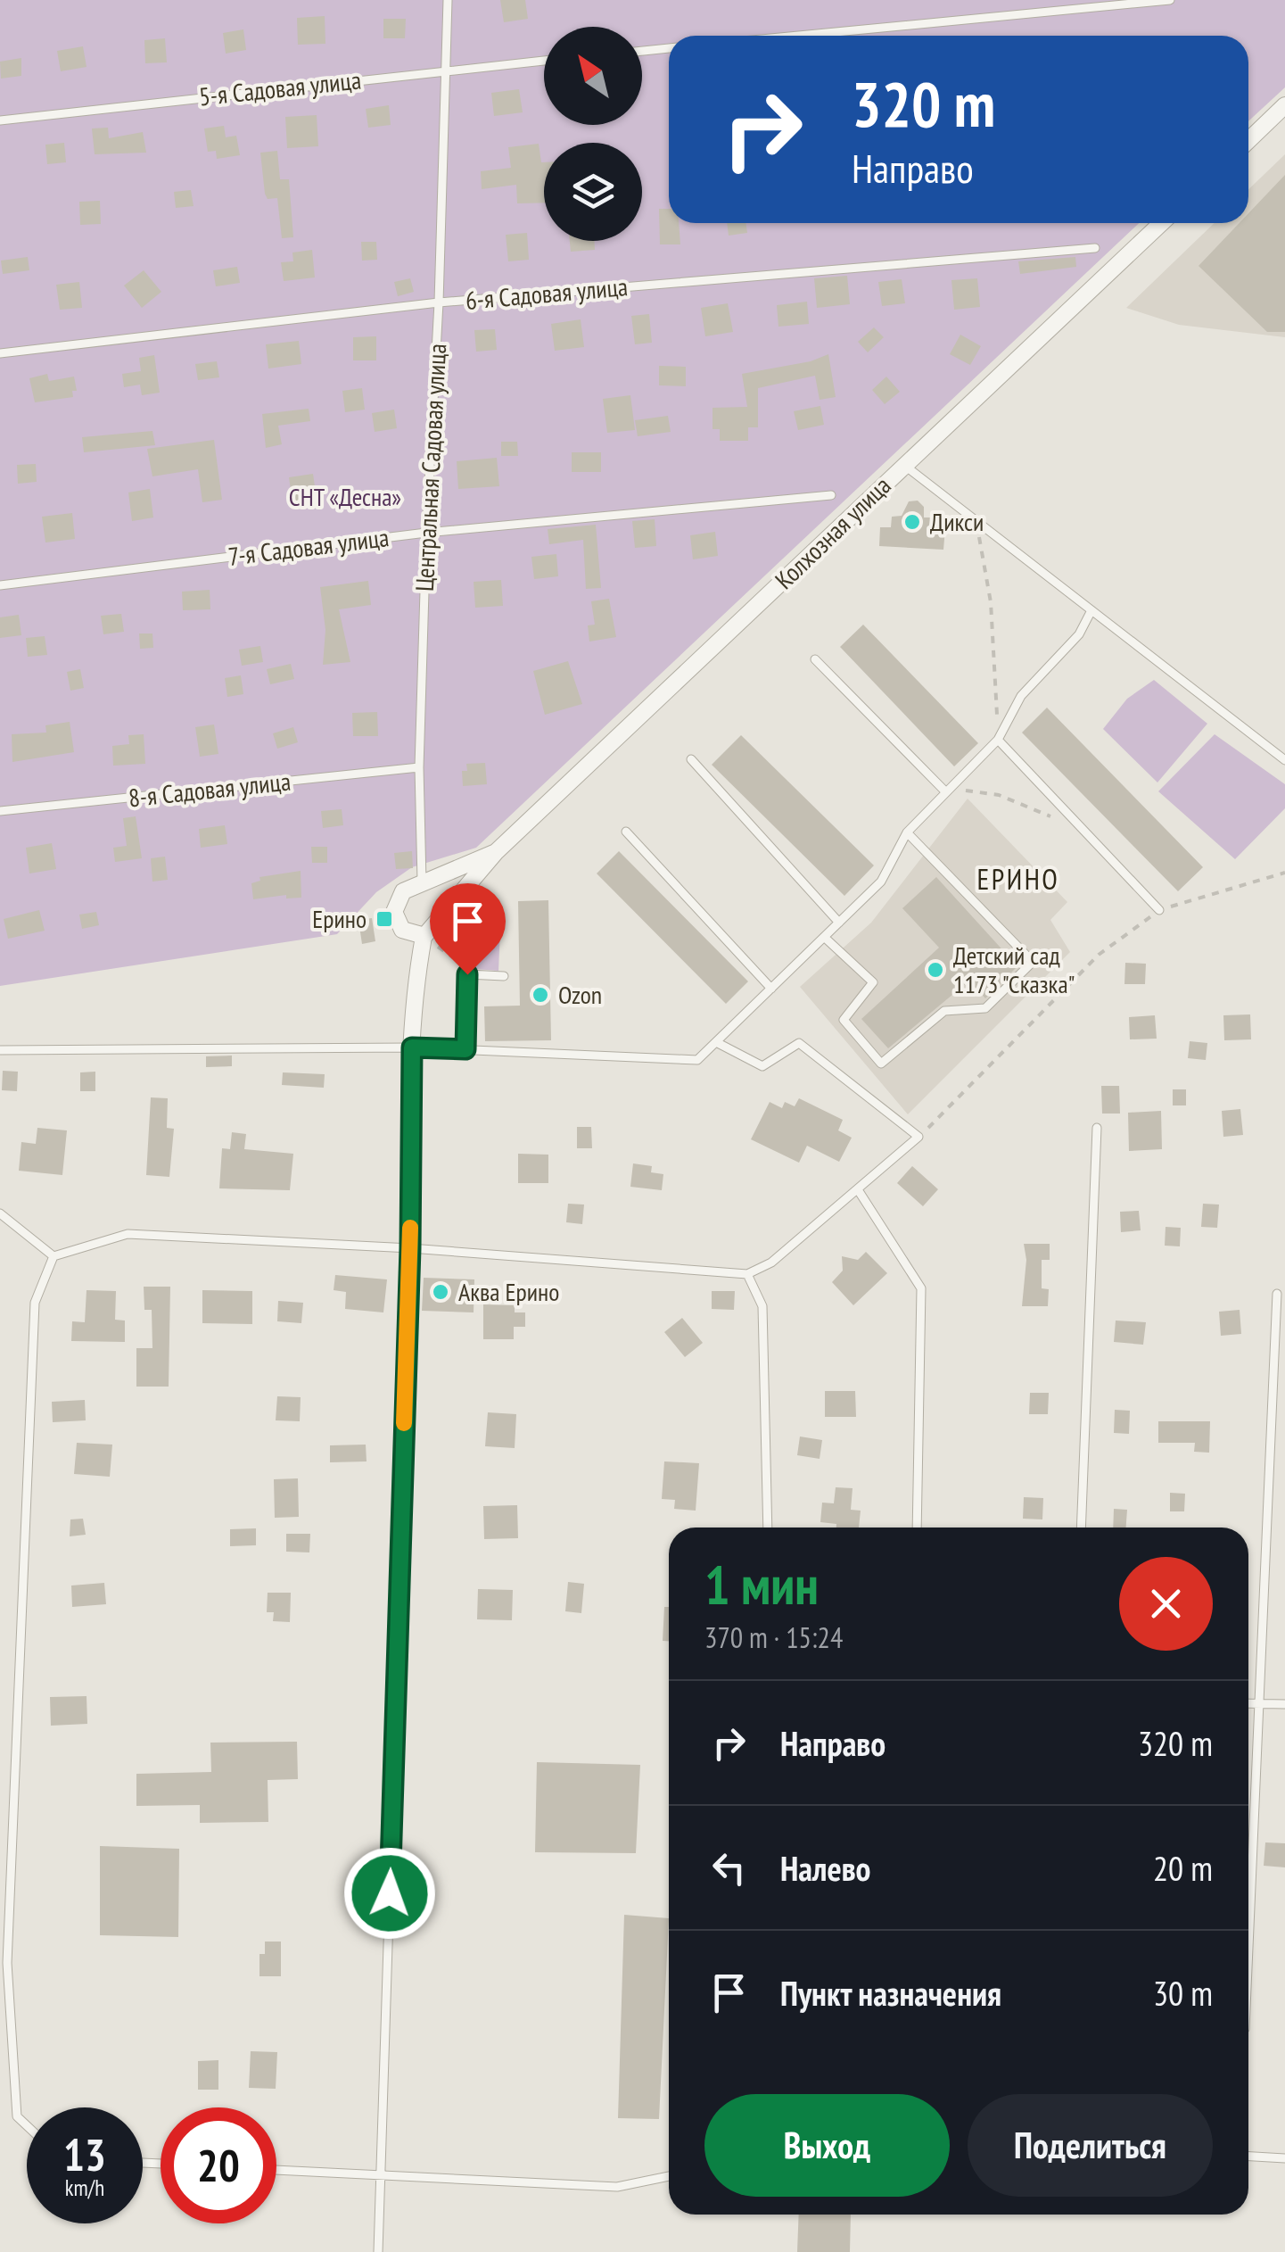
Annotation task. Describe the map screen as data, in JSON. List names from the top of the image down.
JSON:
{
  "streets": {
    "street": ["Колхозная улица"],
    "lane": [
      "5-я Садовая улица",
      "6-я Садовая улица",
      "Центральная Садовая улица",
      "7-я Садовая улица",
      "8-я Садовая улица"
    ]
  },
  "crossings": [
    ["5-я Садовая улица", "Центральная Садовая улица"],
    ["6-я Садовая улица", "Центральная Садовая улица"],
    ["Центральная Садовая улица", "Колхозная улица"],
    ["Центральная Садовая улица", "7-я Садовая улица"],
    ["Центральная Садовая улица", "8-я Садовая улица"]
  ],
  "districts": ["ЕРИНО"],
  "parks": ["СНТ «Десна»"],
  "places": {
    "other": [
      "Дикси",
      "Детский сад 1173 \"Сказка\"",
      "Ozon",
      "Аква Ерино"
    ],
    "transit": ["Ерино"]
  },
  "north": "top left",
  "page": {
    "turn": ["320 m", "Направо"],
    "heading": ["1 мин", "370 m · 15:24"],
    "list": [
      {
        "name": "Направо",
        "value": "320 m"
      },
      {
        "name": "Налево",
        "value": "20 m"
      },
      {
        "name": "Пункт назначения",
        "value": "30 m"
      }
    ],
    "buttons": ["Выход", "Поделиться"],
    "speed": "13 km/h",
    "limit": "20"
  }
}
